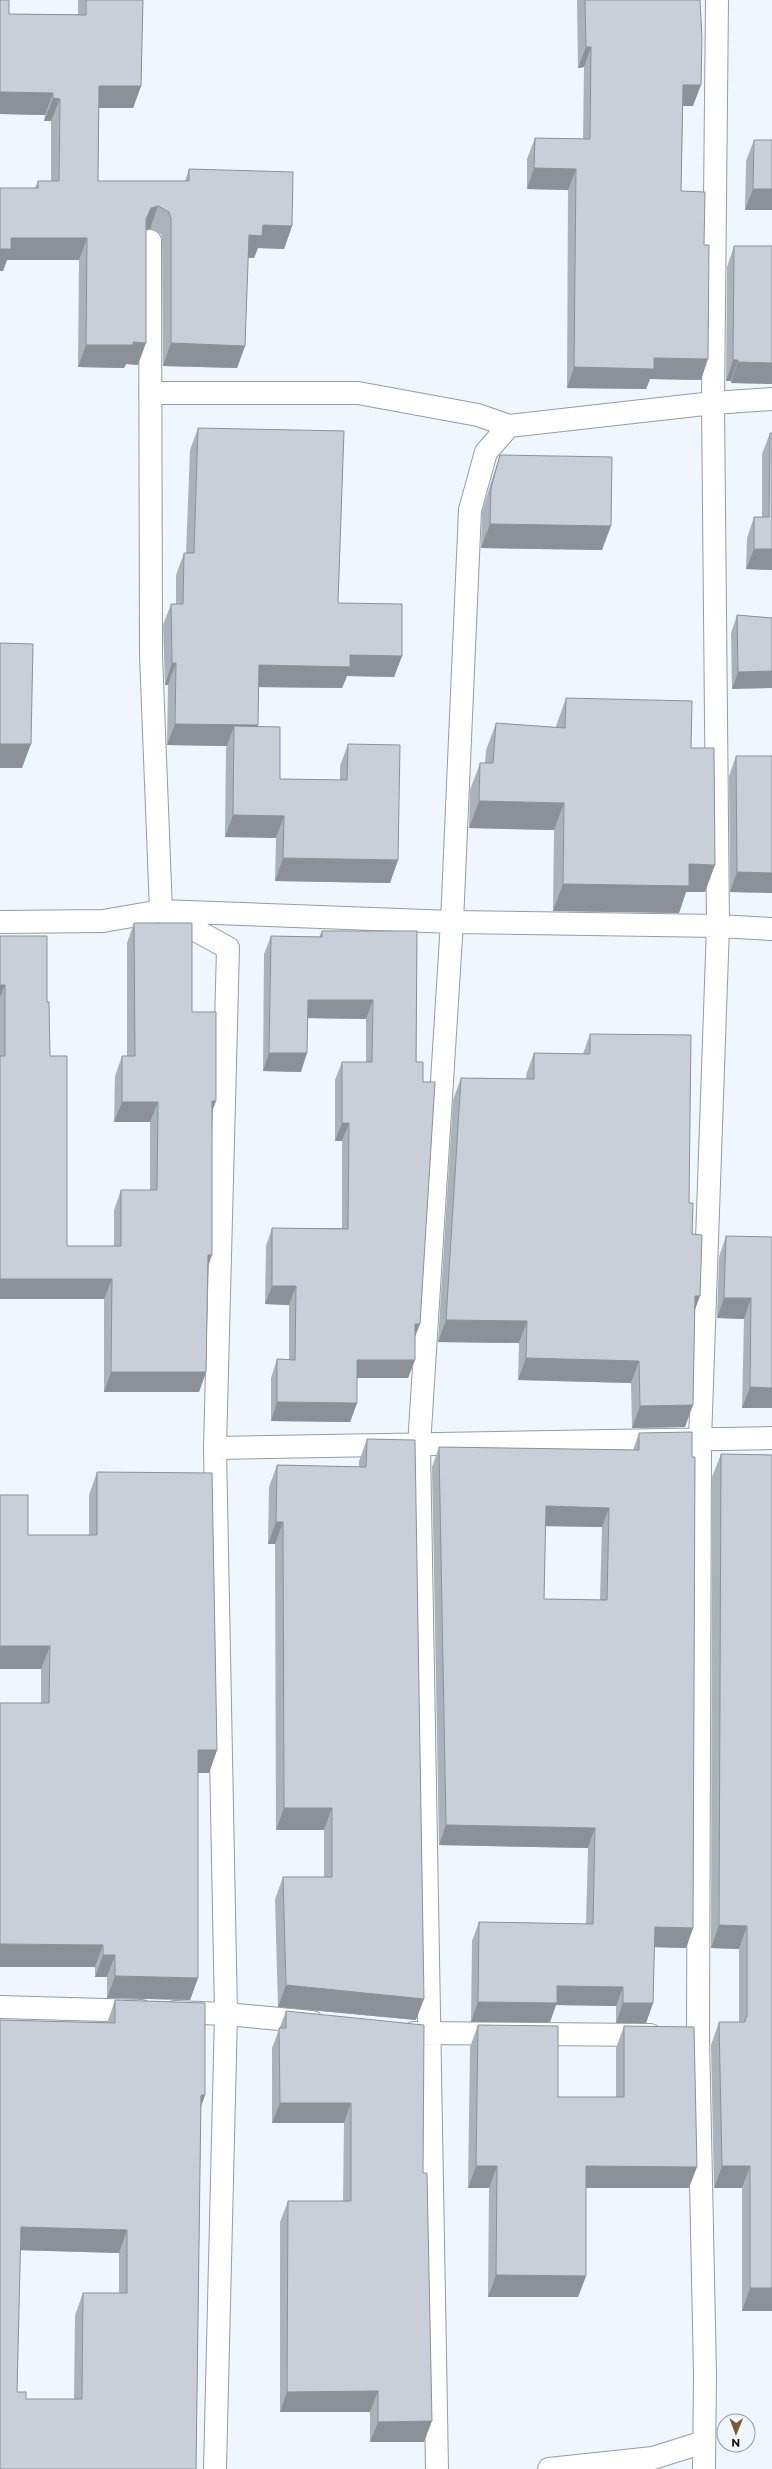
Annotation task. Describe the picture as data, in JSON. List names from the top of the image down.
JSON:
{
  "north": "bottom"
}
